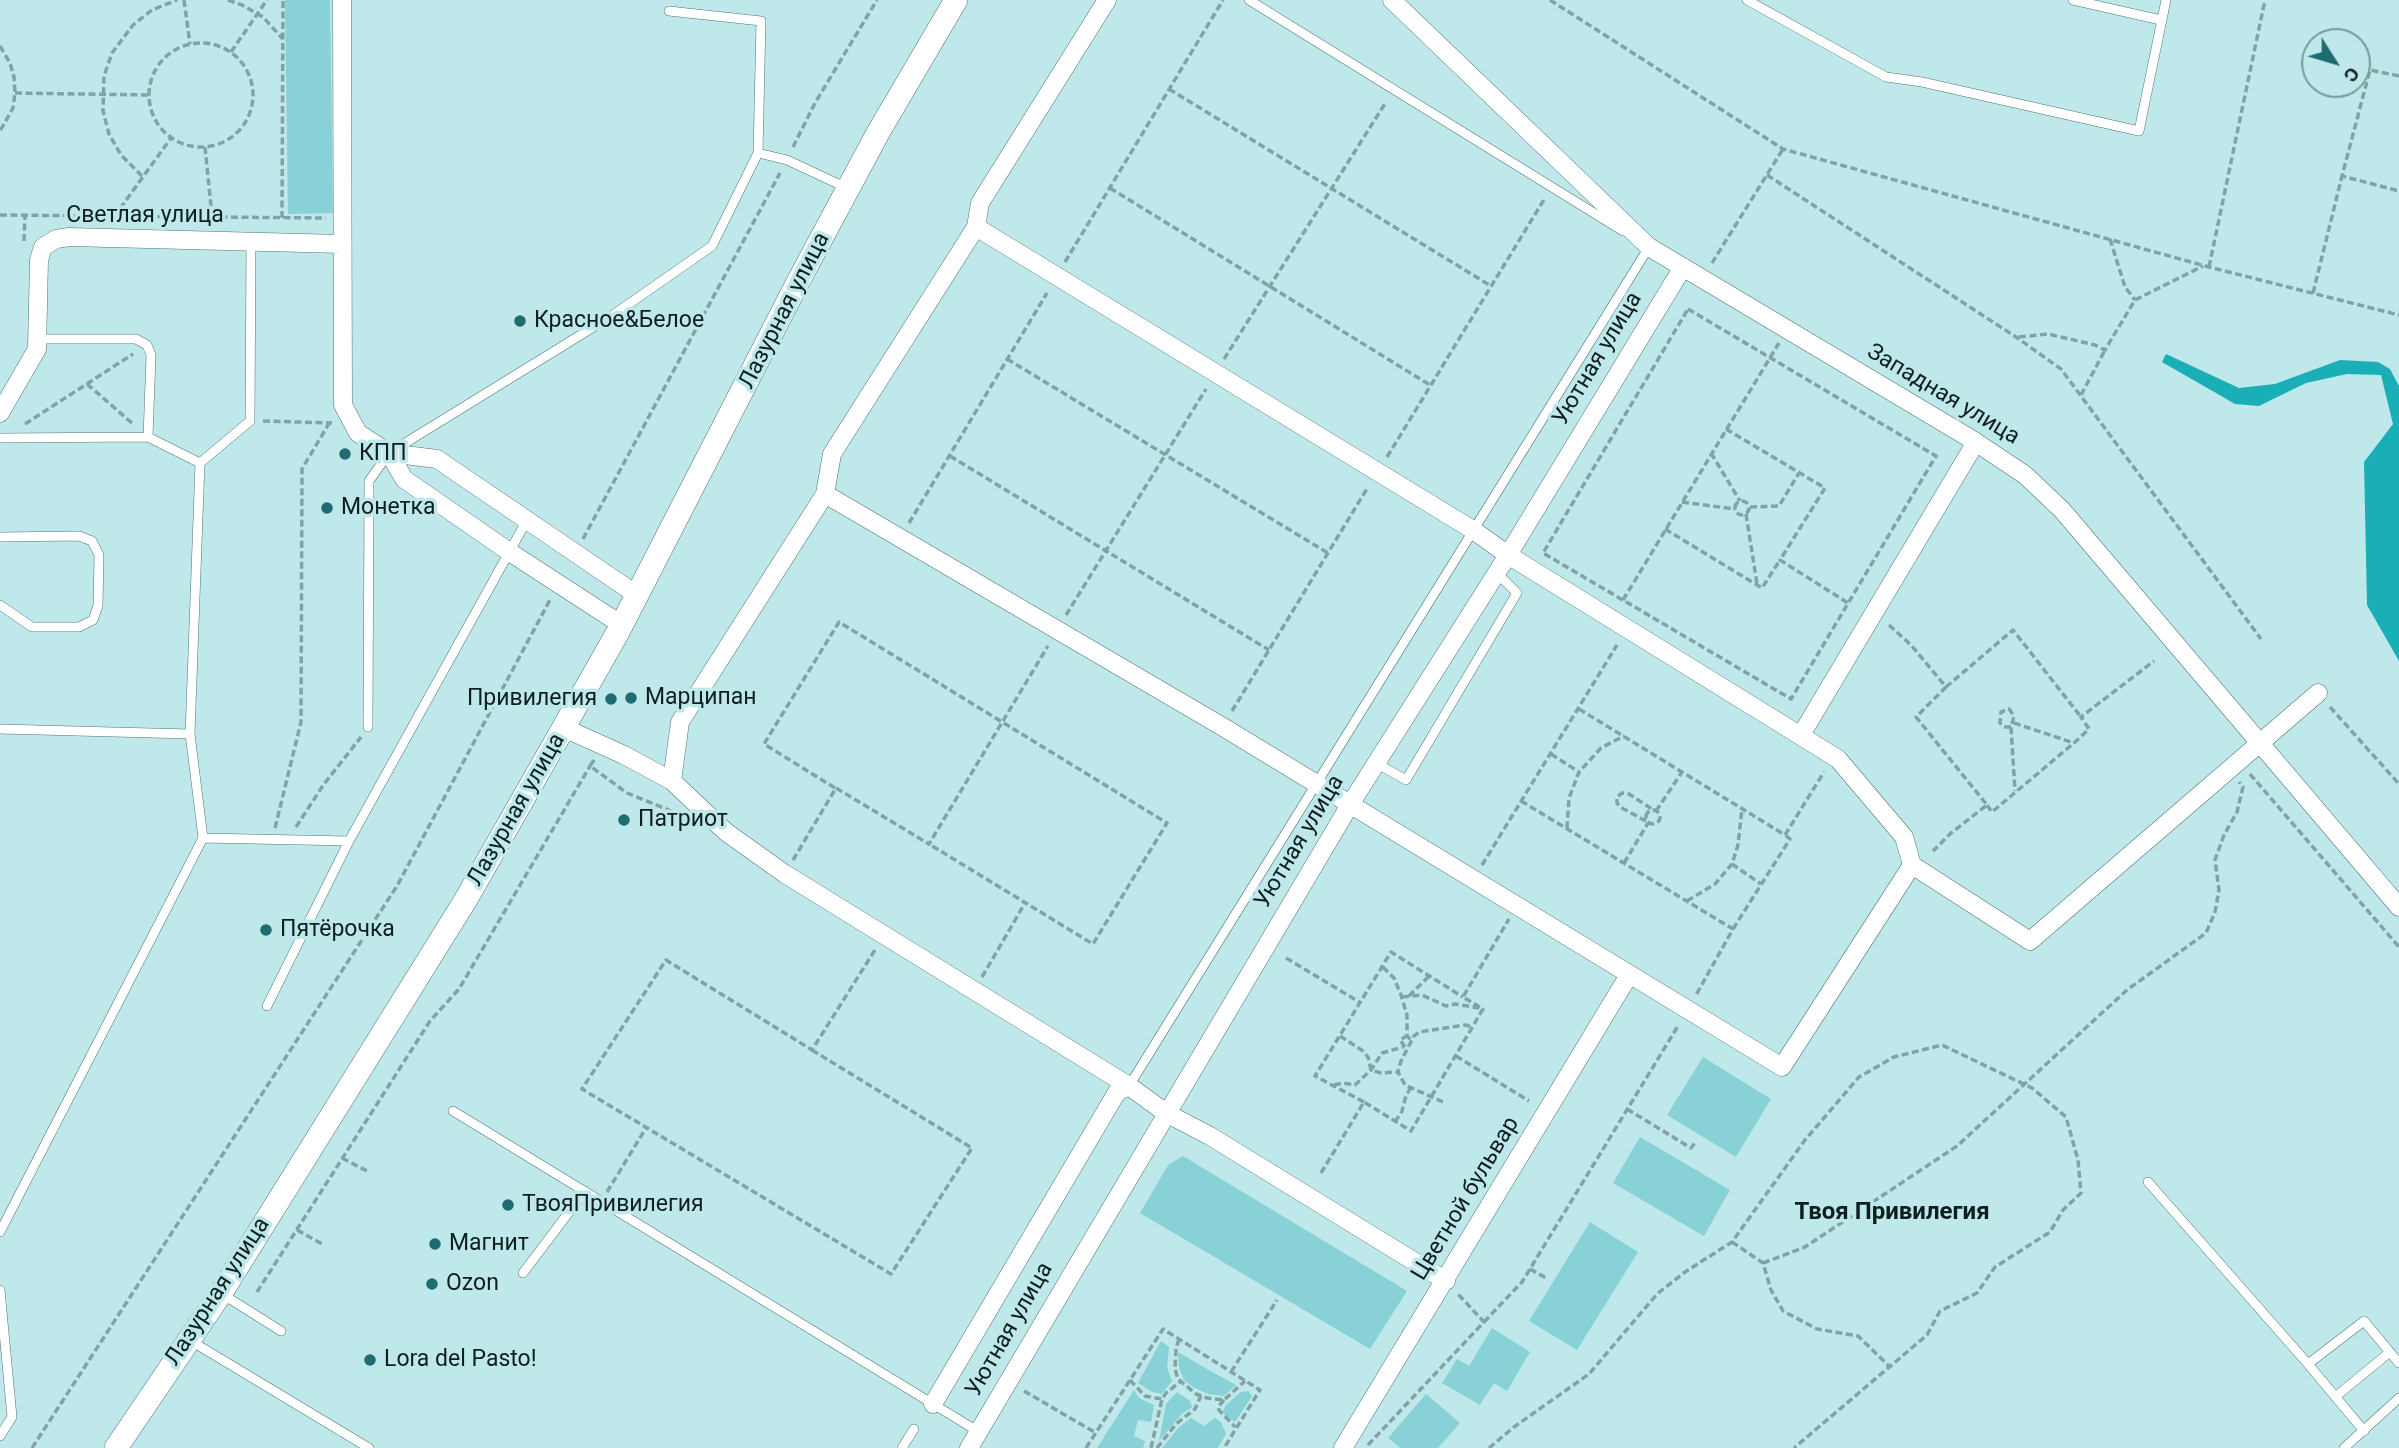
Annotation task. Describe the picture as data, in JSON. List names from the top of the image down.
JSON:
{
  "streets": {
    "street": [
      "Светлая улица",
      "Лазурная улица",
      "Уютная улица",
      "Западная улица",
      "Цветной бульвар"
    ]
  },
  "crossings": [
    ["Уютная улица", "Западная улица"]
  ],
  "districts": ["Твоя Привилегия"],
  "places": [
    "Красное&Белое",
    "КПП",
    "Монетка",
    "Марципан",
    "Привилегия",
    "Патриот",
    "Пятёрочка",
    "ТвояПривилегия",
    "Магнит",
    "Ozon",
    "Lora del Pasto!"
  ],
  "north": "bottom right"
}
